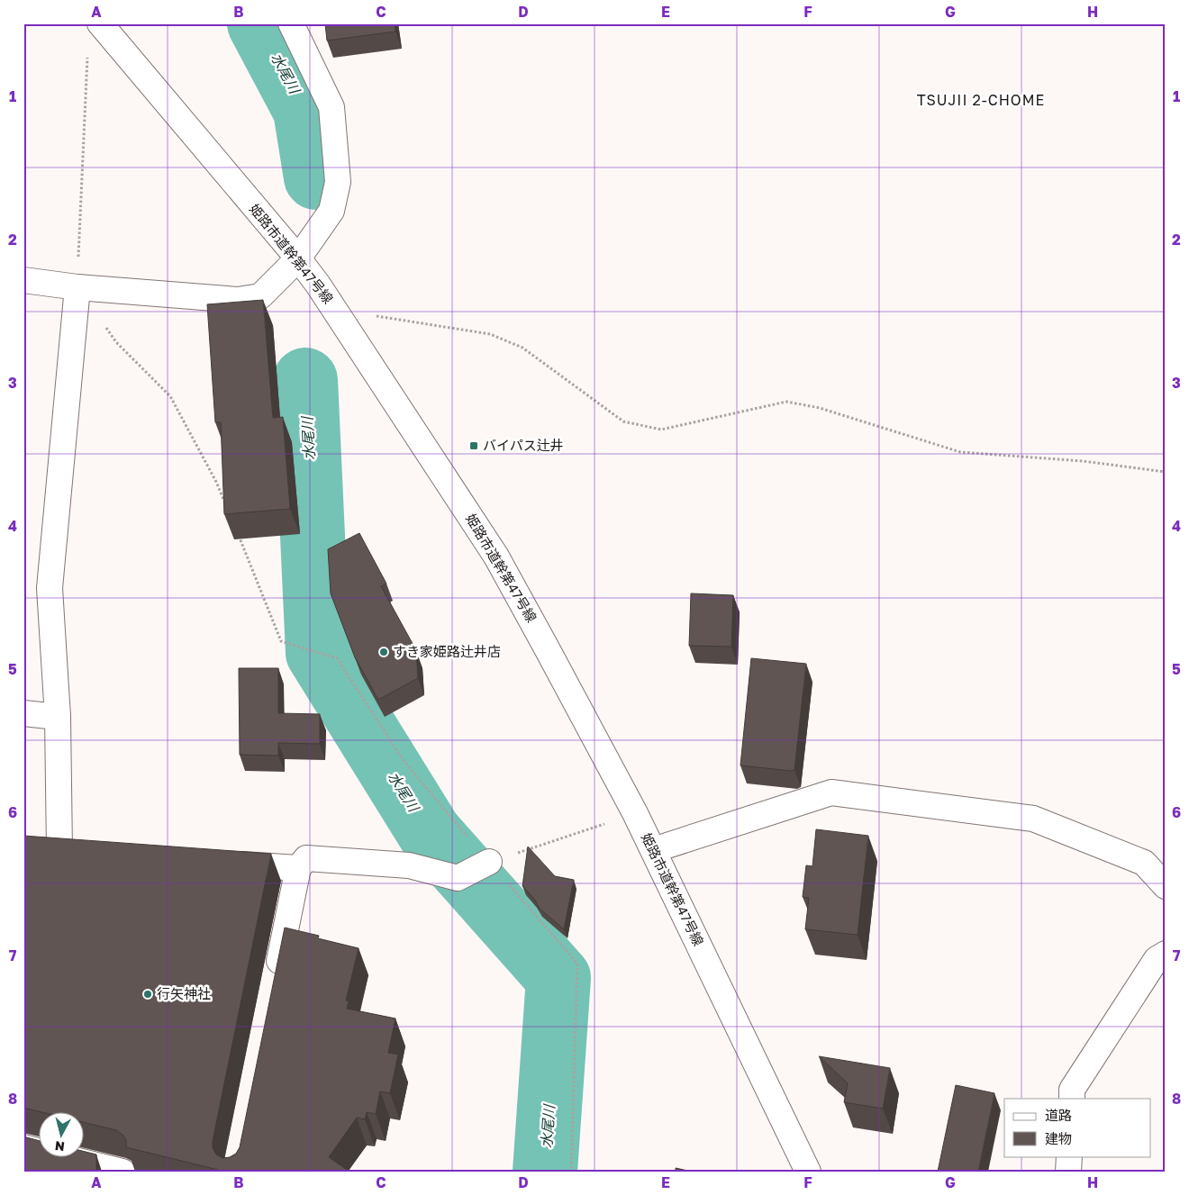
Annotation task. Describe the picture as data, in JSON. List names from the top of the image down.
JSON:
{
  "streets": {
    "street": ["姫路市道幹第47号線"]
  },
  "districts": ["TSUJII 2-CHOME"],
  "water": ["水尾川"],
  "places": {
    "transit": ["バイパス辻井"],
    "other": ["すき家姫路辻井店", "行矢神社"]
  },
  "legend": ["道路", "建物"],
  "north": "bottom",
  "grid": {
    "columns": [
      "A",
      "B",
      "C",
      "D",
      "E",
      "F",
      "G",
      "H"
    ],
    "rows": [
      "1",
      "2",
      "3",
      "4",
      "5",
      "6",
      "7",
      "8"
    ]
  }
}
